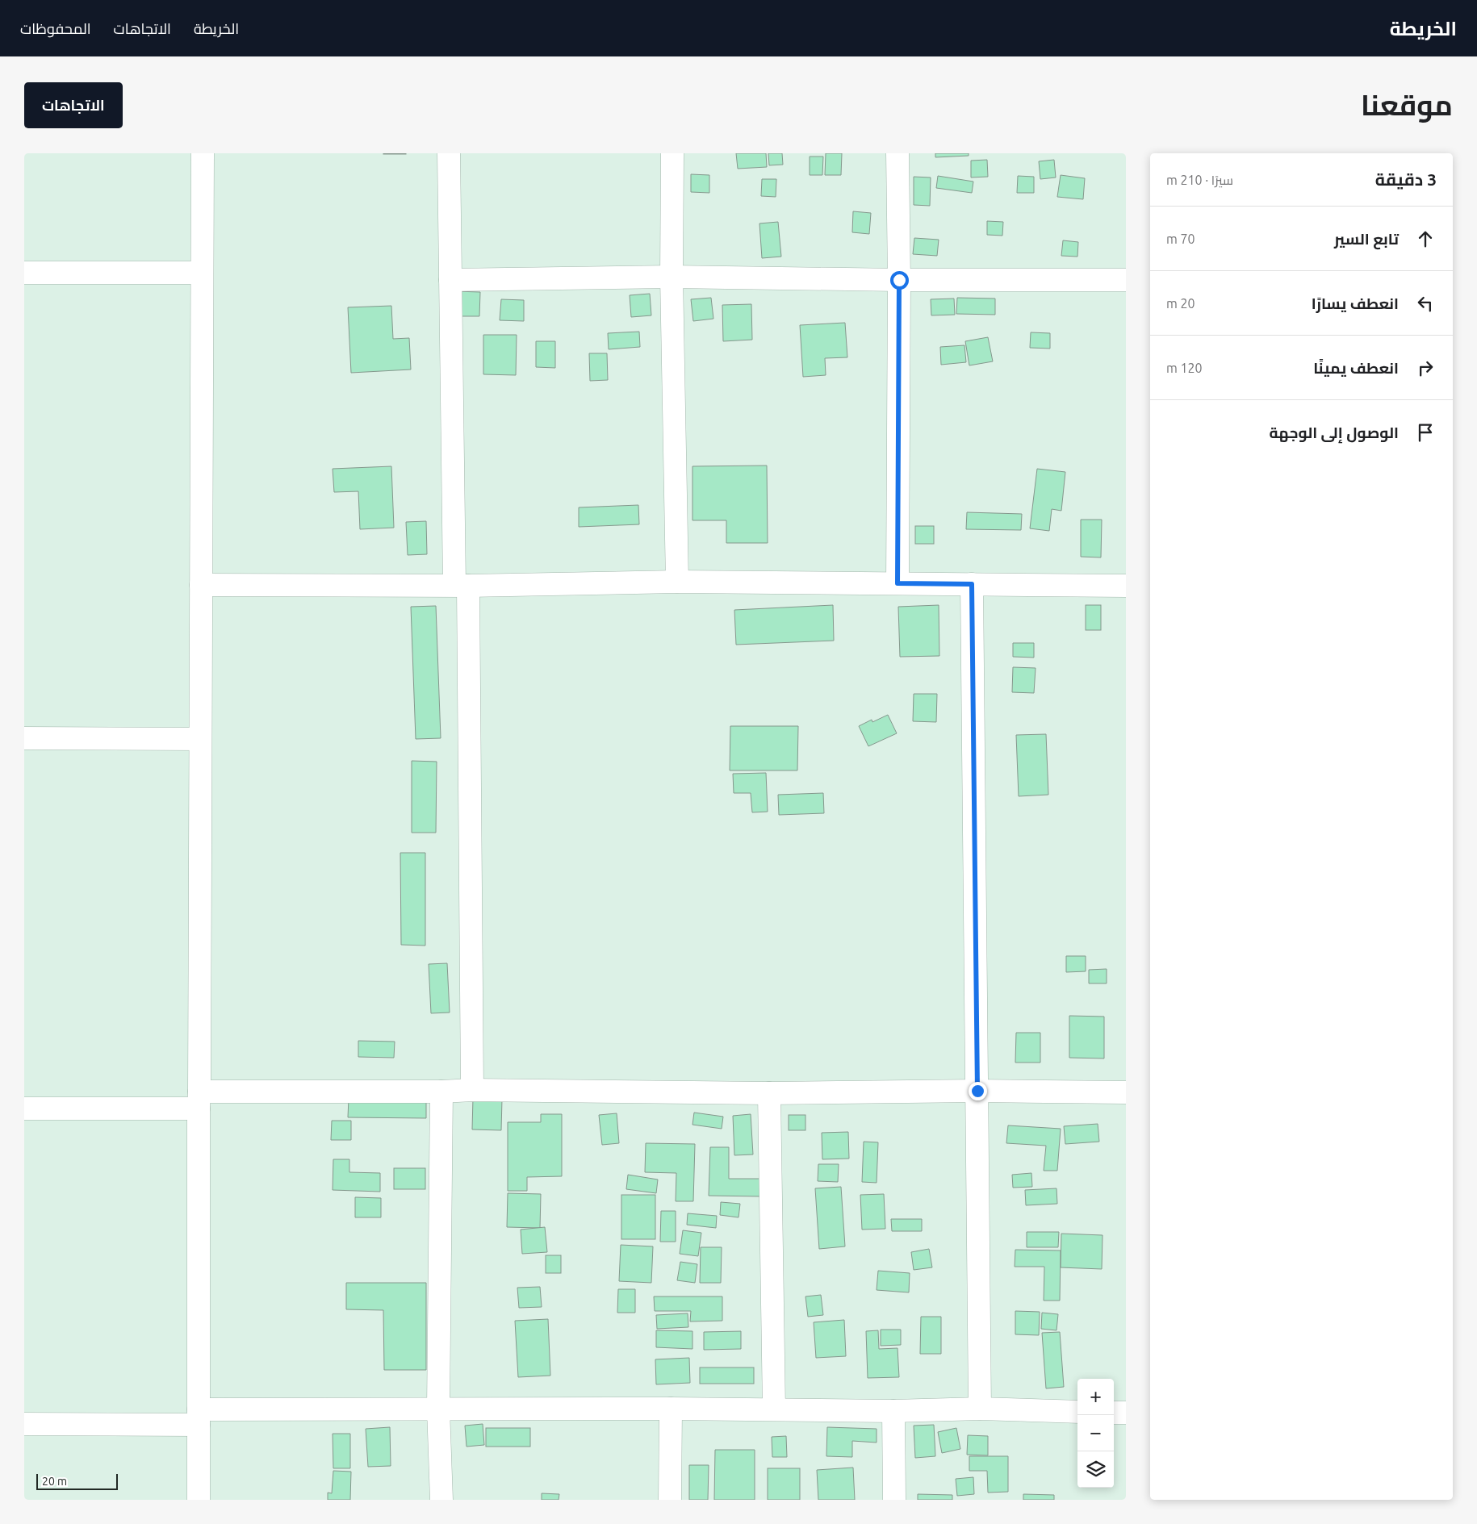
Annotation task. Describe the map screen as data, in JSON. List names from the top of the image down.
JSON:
{
  "scale_bar": "20 m",
  "page": {
    "header": "الخريطة",
    "nav": ["الخريطة", "الاتجاهات", "المحفوظات"],
    "title": "موقعنا",
    "buttons": "الاتجاهات",
    "heading": ["3 دقيقة", "سيرًا · 210 m"],
    "list": [
      ["تابع السير", "70 m"],
      ["انعطف يسارًا", "20 m"],
      ["انعطف يمينًا", "120 m"],
      "الوصول إلى الوجهة"
    ],
    "map_buttons": ["+", "−"],
    "scale": "20 m"
  }
}
